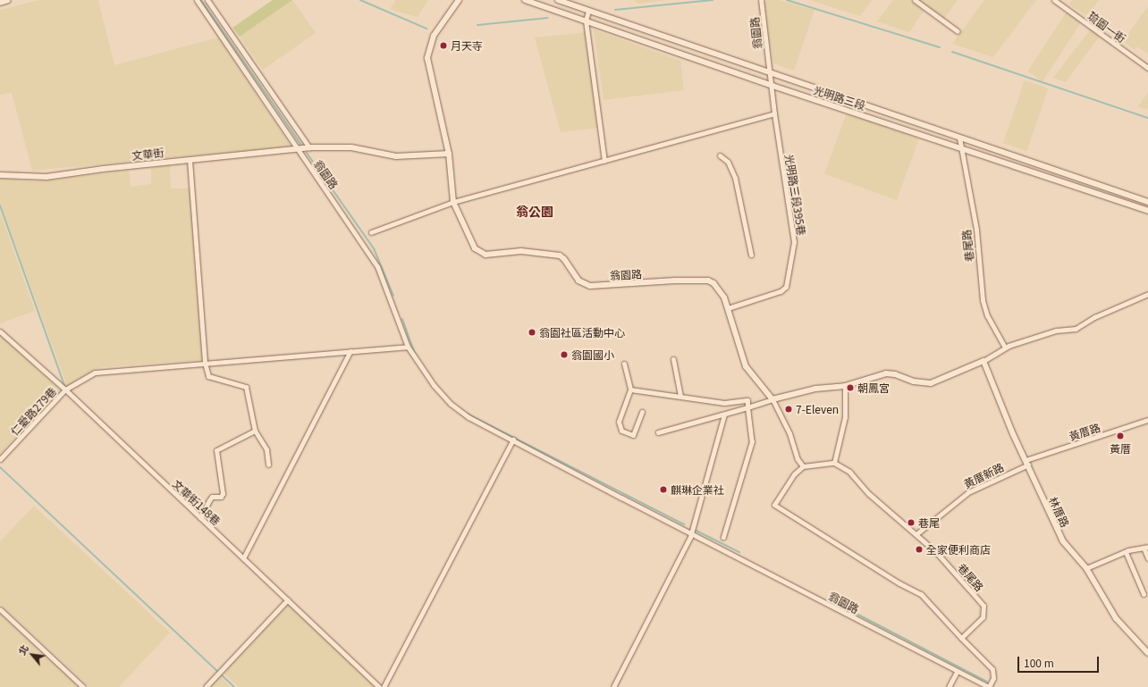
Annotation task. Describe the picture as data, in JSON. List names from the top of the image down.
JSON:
{
  "streets": {
    "street": [
      "琉園一街",
      "翁園路",
      "光明路三段",
      "文華街",
      "光明路三段395巷",
      "巷尾路",
      "仁愛路279巷",
      "黃厝路",
      "黃厝新路",
      "文華街148巷",
      "林厝路"
    ]
  },
  "crossings": [
    ["翁園路", "光明路三段"],
    ["翁園路", "文華街"],
    ["翁園路", "光明路三段395巷"],
    ["光明路三段", "光明路三段395巷"],
    ["光明路三段", "巷尾路"],
    ["巷尾路", "黃厝新路"],
    ["仁愛路279巷", "文華街148巷"],
    ["黃厝路", "黃厝新路"],
    ["黃厝路", "林厝路"],
    ["黃厝新路", "林厝路"]
  ],
  "districts": ["翁公園"],
  "places": [
    "月天寺",
    "翁園社區活動中心",
    "翁園國小",
    "朝鳳宮",
    "7-Eleven",
    "黃厝",
    "麒琳企業社",
    "巷尾",
    "全家便利商店"
  ],
  "scale_bar": "100 m",
  "north": "top left"
}
